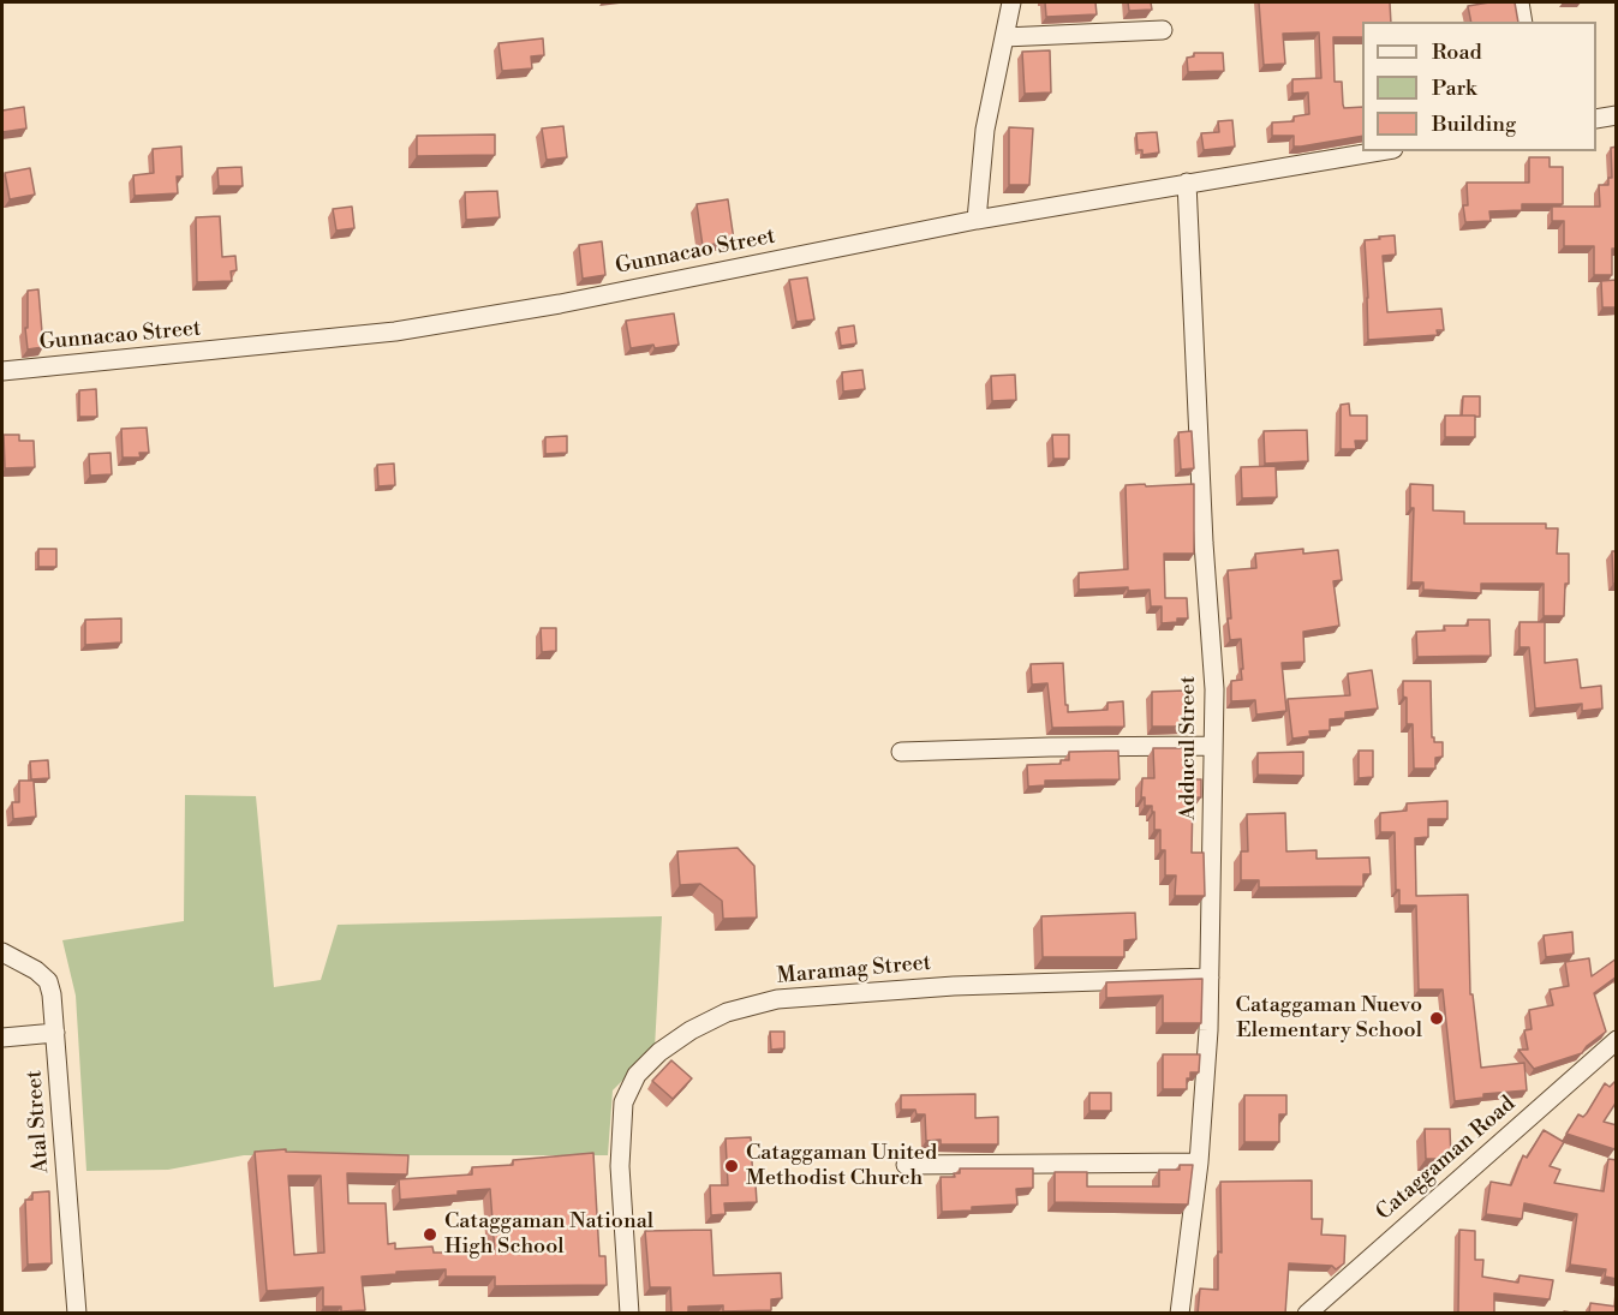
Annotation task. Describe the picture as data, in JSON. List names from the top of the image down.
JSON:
{
  "streets": {
    "street": [
      "Gunnacao Street",
      "Adducul Street",
      "Maramag Street",
      "Atal Street",
      "Cataggaman Road"
    ]
  },
  "crossings": [
    ["Gunnacao Street", "Adducul Street"],
    ["Adducul Street", "Maramag Street"]
  ],
  "places": ["Cataggaman Nuevo Elementary School", "Cataggaman United Methodist Church", "Cataggaman National High School"],
  "legend": ["Road", "Park", "Building"]
}
